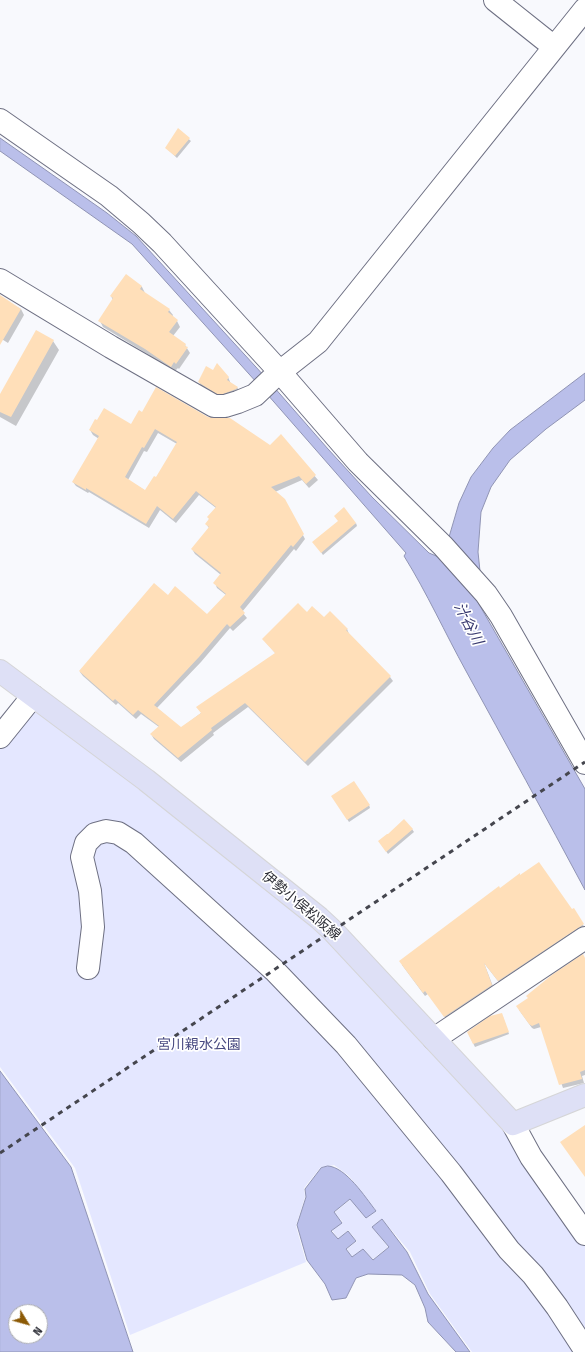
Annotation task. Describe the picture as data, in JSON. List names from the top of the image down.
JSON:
{
  "streets": {
    "main road": ["伊勢小俣松阪線"]
  },
  "water": ["汁谷川"],
  "parks": ["宮川親水公園"],
  "north": "bottom right"
}
